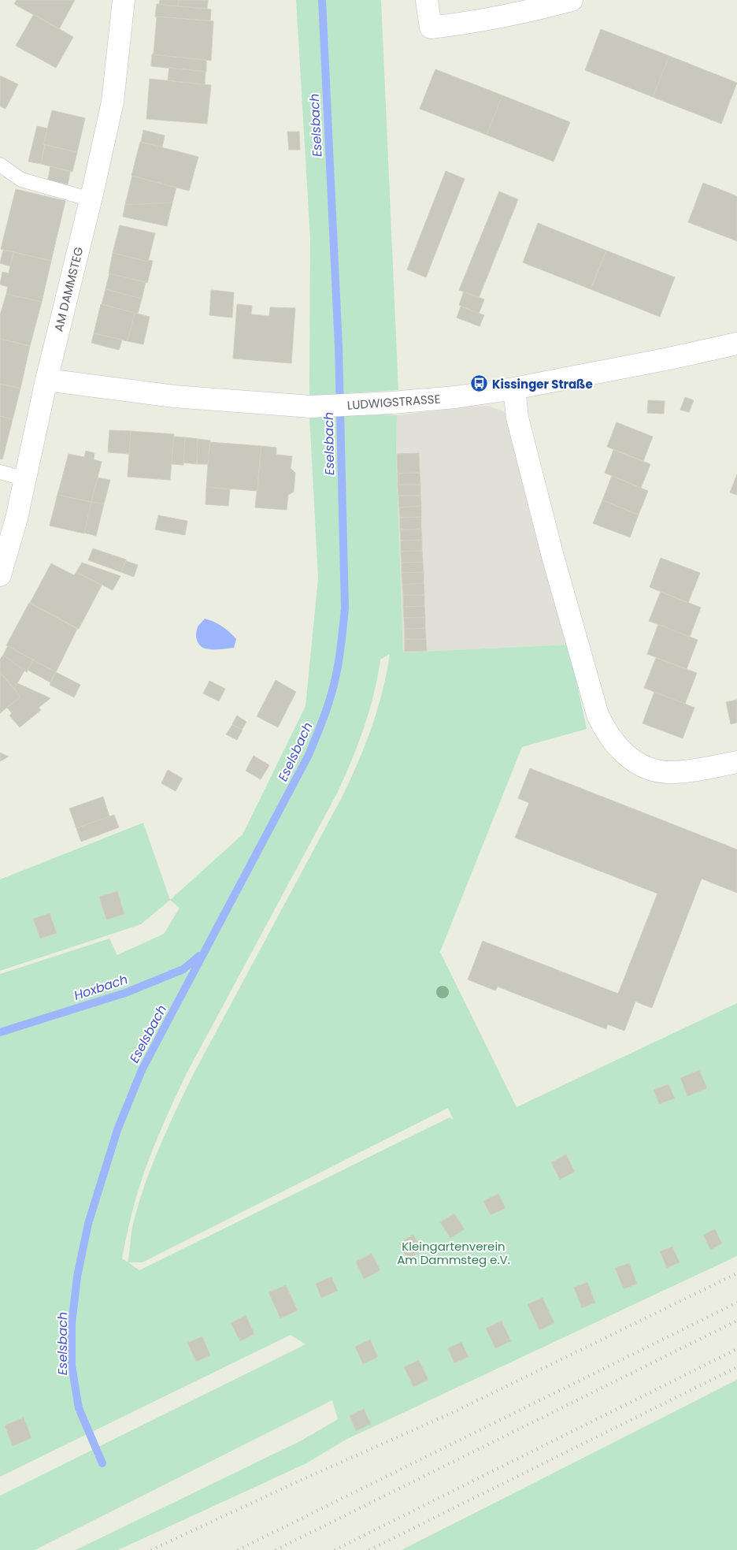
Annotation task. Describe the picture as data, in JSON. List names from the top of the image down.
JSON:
{
  "streets": {
    "street": ["AM DAMMSTEG", "LUDWIGSTRASSE"]
  },
  "crossings": [
    ["AM DAMMSTEG", "LUDWIGSTRASSE"]
  ],
  "water": ["Eselsbach", "Hoxbach"],
  "parks": ["Kleingartenverein Am Dammsteg e.V."],
  "places": {
    "bus stop": ["Kissinger Straße"]
  }
}
